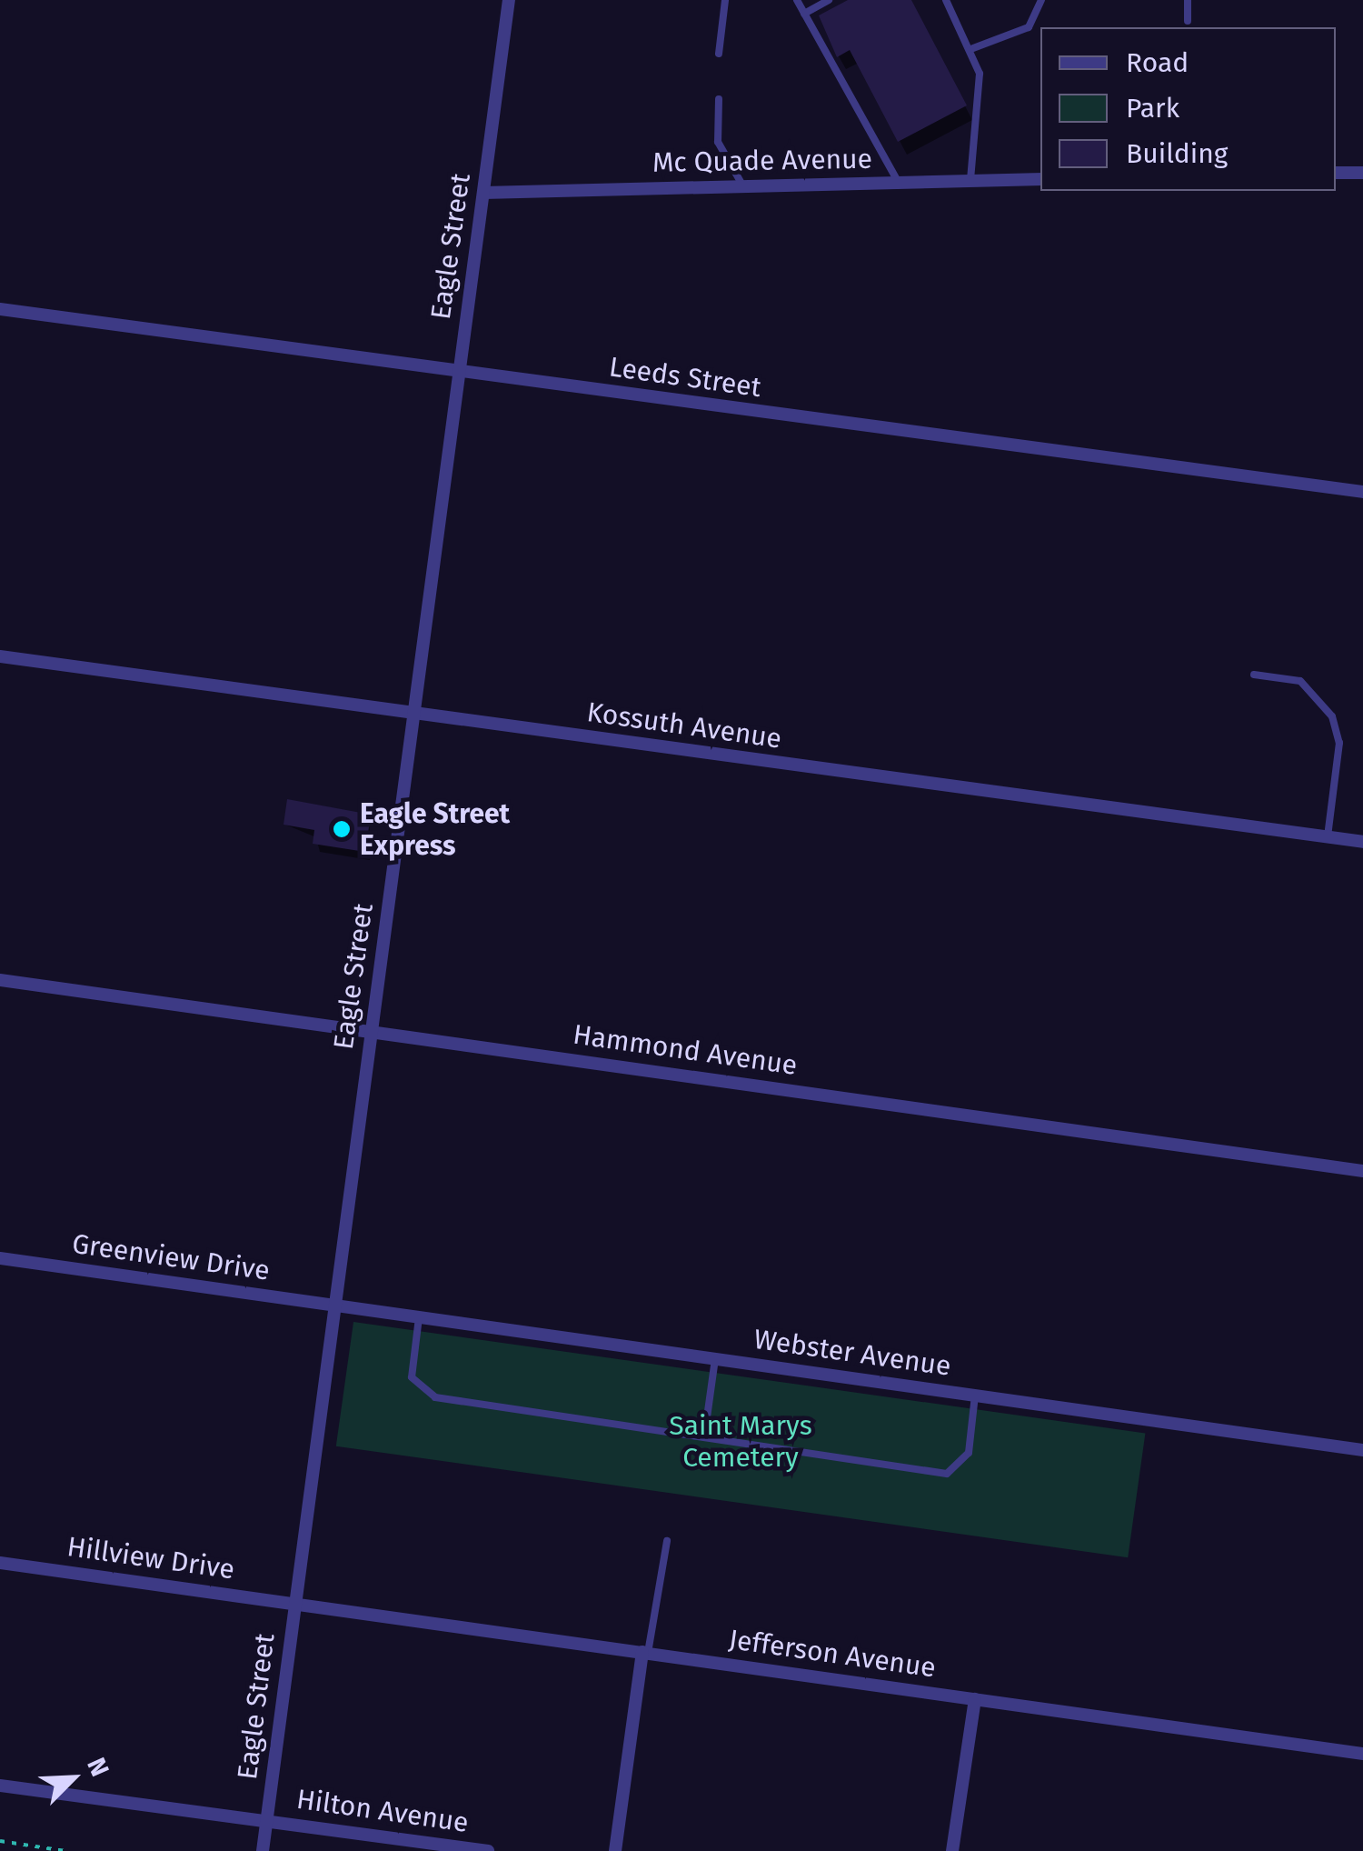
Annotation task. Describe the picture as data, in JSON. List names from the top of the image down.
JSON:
{
  "streets": {
    "street": [
      "Mc Quade Avenue",
      "Eagle Street",
      "Leeds Street",
      "Kossuth Avenue",
      "Hammond Avenue",
      "Greenview Drive",
      "Webster Avenue",
      "Hillview Drive",
      "Jefferson Avenue",
      "Hilton Avenue"
    ]
  },
  "crossings": [
    ["Mc Quade Avenue", "Eagle Street"],
    ["Eagle Street", "Leeds Street"],
    ["Eagle Street", "Kossuth Avenue"],
    ["Eagle Street", "Hammond Avenue"],
    ["Eagle Street", "Greenview Drive"],
    ["Eagle Street", "Webster Avenue"],
    ["Eagle Street", "Hillview Drive"],
    ["Eagle Street", "Jefferson Avenue"],
    ["Eagle Street", "Hilton Avenue"],
    ["Greenview Drive", "Webster Avenue"],
    ["Hillview Drive", "Jefferson Avenue"]
  ],
  "parks": ["Saint Marys Cemetery"],
  "places": ["Eagle Street Express"],
  "legend": ["Road", "Park", "Building"],
  "north": "top right"
}
